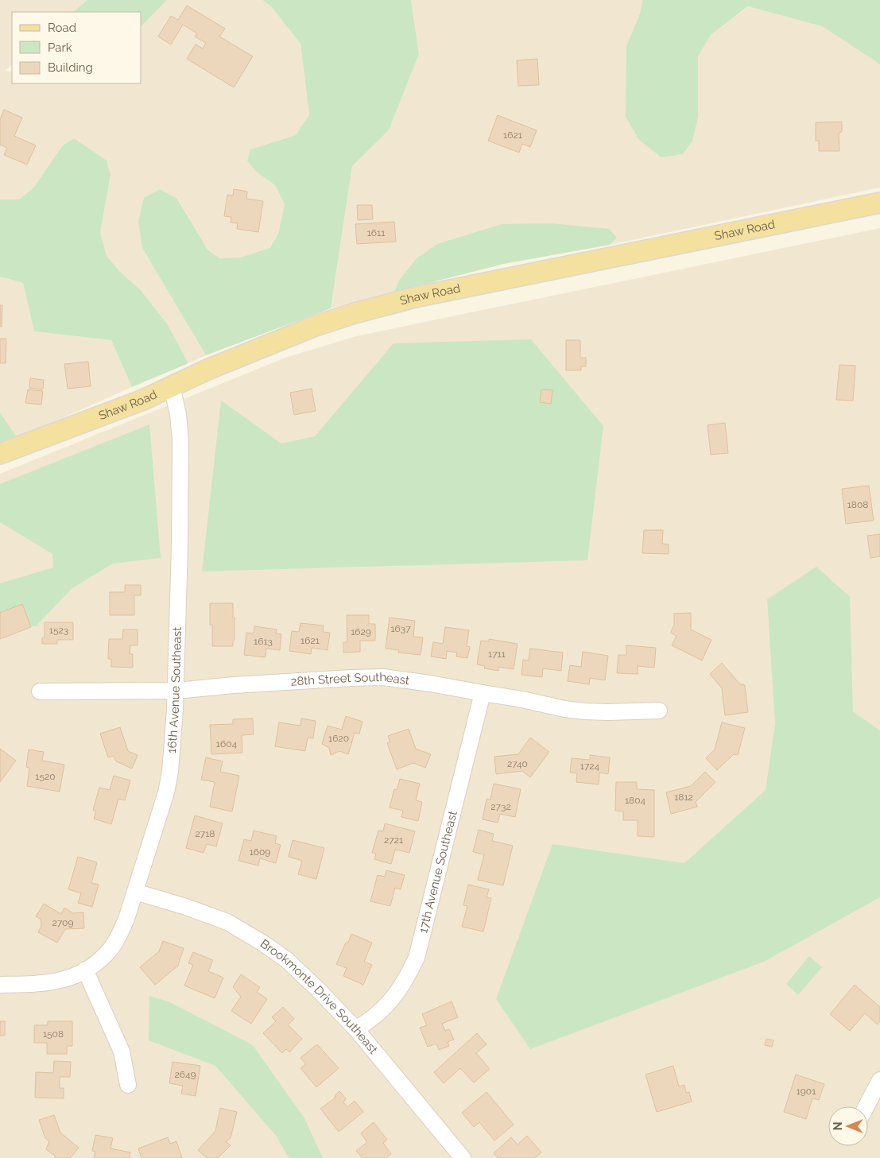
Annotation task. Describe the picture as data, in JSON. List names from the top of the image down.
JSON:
{
  "streets": {
    "main road": ["Shaw Road"],
    "street": [
      "28th Street Southeast",
      "16th Avenue Southeast",
      "17th Avenue Southeast",
      "Brookmonte Drive Southeast"
    ]
  },
  "crossings": [
    ["Shaw Road", "16th Avenue Southeast"],
    ["28th Street Southeast", "16th Avenue Southeast"],
    ["28th Street Southeast", "17th Avenue Southeast"],
    ["16th Avenue Southeast", "Brookmonte Drive Southeast"],
    ["17th Avenue Southeast", "Brookmonte Drive Southeast"]
  ],
  "house_numbers": [
    "1621",
    "1611",
    "1808",
    "1637",
    "1523",
    "1629",
    "1621",
    "1613",
    "1711",
    "1620",
    "1604",
    "2740",
    "1724",
    "1520",
    "1812",
    "1804",
    "2732",
    "2718",
    "2721",
    "1609",
    "2709",
    "1508",
    "2649",
    "1901"
  ],
  "legend": ["Road", "Park", "Building"],
  "north": "left"
}
